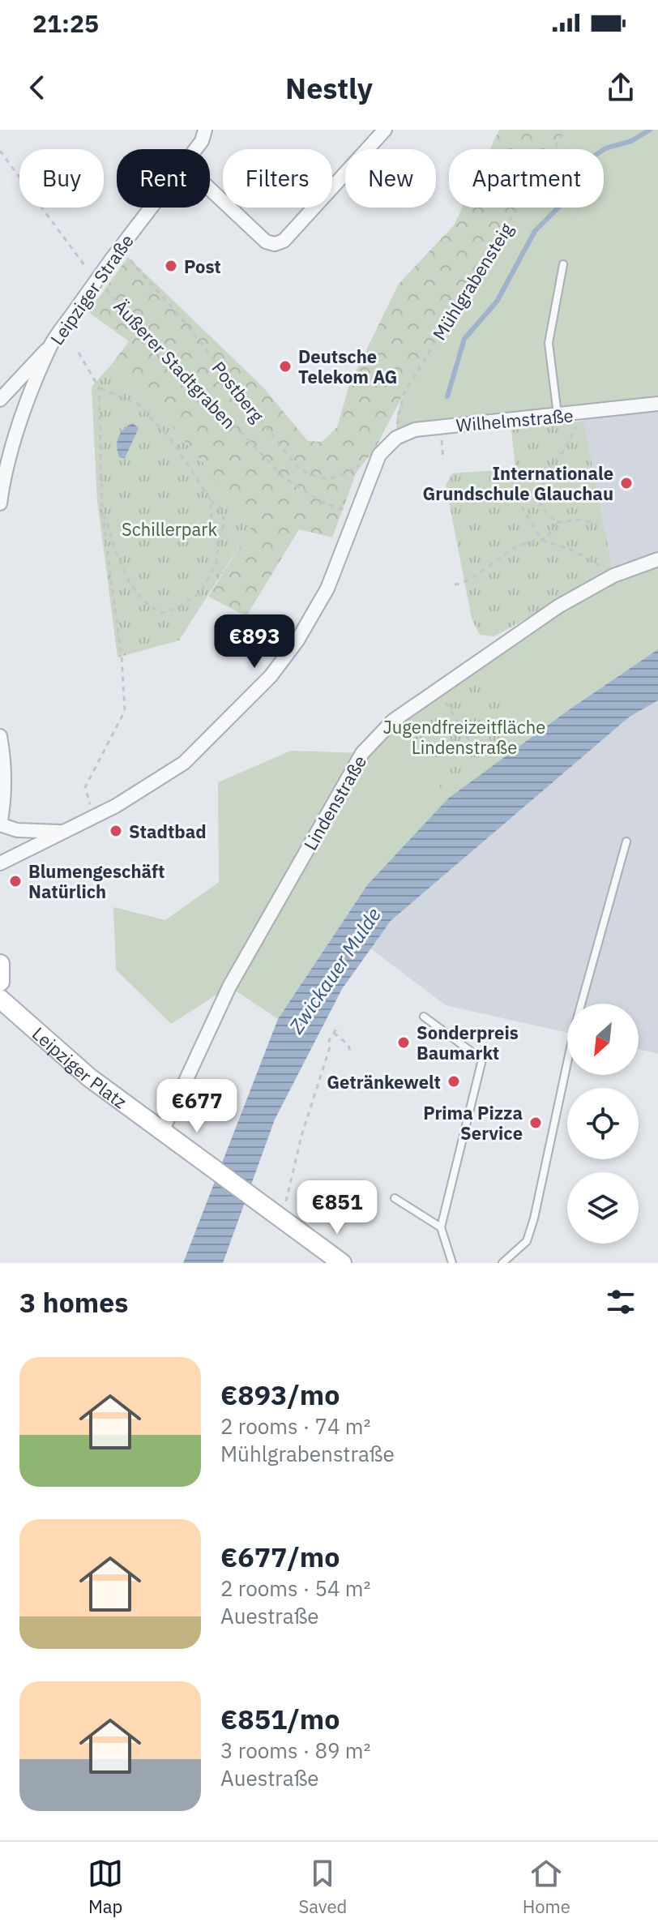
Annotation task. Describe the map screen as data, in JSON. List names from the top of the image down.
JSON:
{
  "streets": {
    "street": [
      "Leipziger Straße",
      "Wilhelmstraße",
      "Lindenstraße",
      "Leipziger Platz"
    ],
    "path": ["Mühlgrabensteig", "Äußerer Stadtgraben", "Postberg"]
  },
  "crossings": [
    ["Mühlgrabensteig", "Wilhelmstraße"],
    ["Leipziger Straße", "Postberg"],
    ["Postberg", "Wilhelmstraße"],
    ["Lindenstraße", "Leipziger Platz"]
  ],
  "water": ["Zwickauer Mulde"],
  "parks": ["Schillerpark", "Jugendfreizeitfläche Lindenstraße"],
  "places": [
    "Post",
    "Deutsche Telekom AG",
    "Internationale Grundschule Glauchau",
    "Stadtbad",
    "Blumengeschäft Natürlich",
    "Sonderpreis Baumarkt",
    "Getränkewelt",
    "Prima Pizza Service"
  ],
  "north": "bottom left",
  "page": {
    "status": "21:25",
    "header": "Nestly",
    "chip": [
      "Buy",
      "Rent",
      "Filters",
      "New",
      "Apartment"
    ],
    "price": ["€893", "€677", "€851"],
    "heading": "3 homes",
    "list": [
      {
        "name": "€893/mo",
        "note": "2 rooms · 74 m² · Mühlgrabenstraße"
      },
      {
        "name": "€677/mo",
        "note": "2 rooms · 54 m² · Auestraße"
      },
      {
        "name": "€851/mo",
        "note": "3 rooms · 89 m² · Auestraße"
      }
    ],
    "tabs": ["Map", "Saved", "Home"]
  }
}
